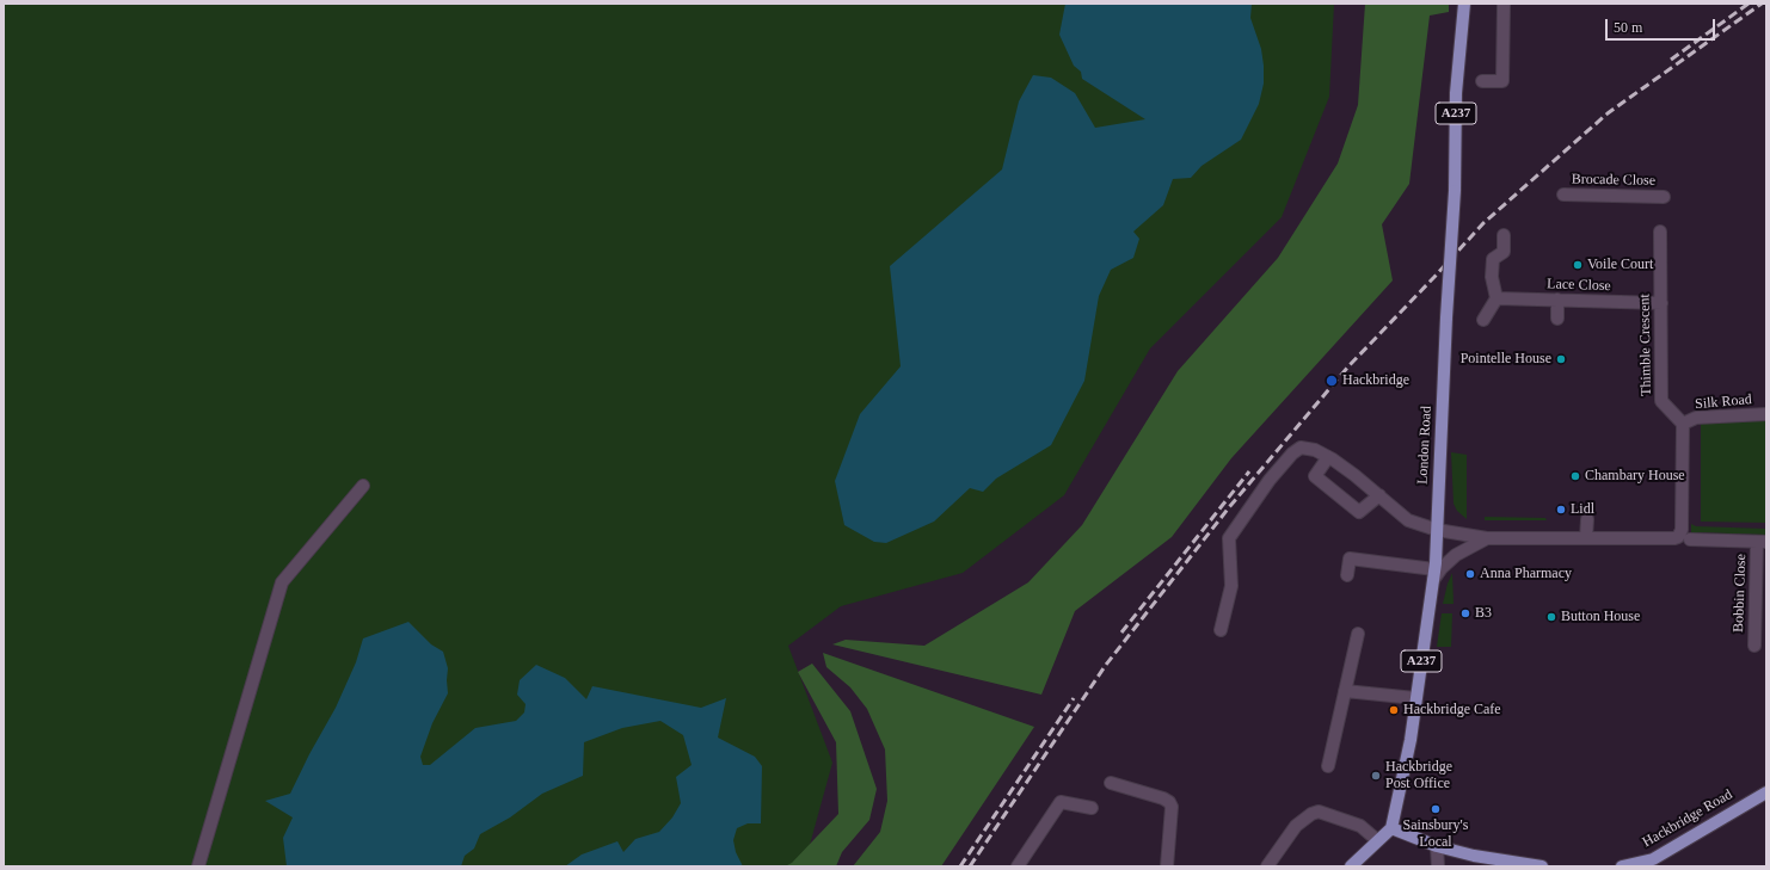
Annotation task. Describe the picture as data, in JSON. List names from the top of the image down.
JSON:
{
  "streets": {
    "main road": ["A237", "London Road", "Hackbridge Road"],
    "street": [
      "Brocade Close",
      "Lace Close",
      "Thimble Crescent",
      "Silk Road",
      "Bobbin Close"
    ]
  },
  "crossings": [
    ["Lace Close", "Thimble Crescent"],
    ["Thimble Crescent", "Silk Road"]
  ],
  "places": [
    "Voile Court",
    "Pointelle House",
    "Hackbridge",
    "Chambary House",
    "Lidl",
    "Anna Pharmacy",
    "B3",
    "Button House",
    "Hackbridge Cafe",
    "Hackbridge Post Office",
    "Sainsbury's Local"
  ],
  "scale_bar": "50 m"
}
